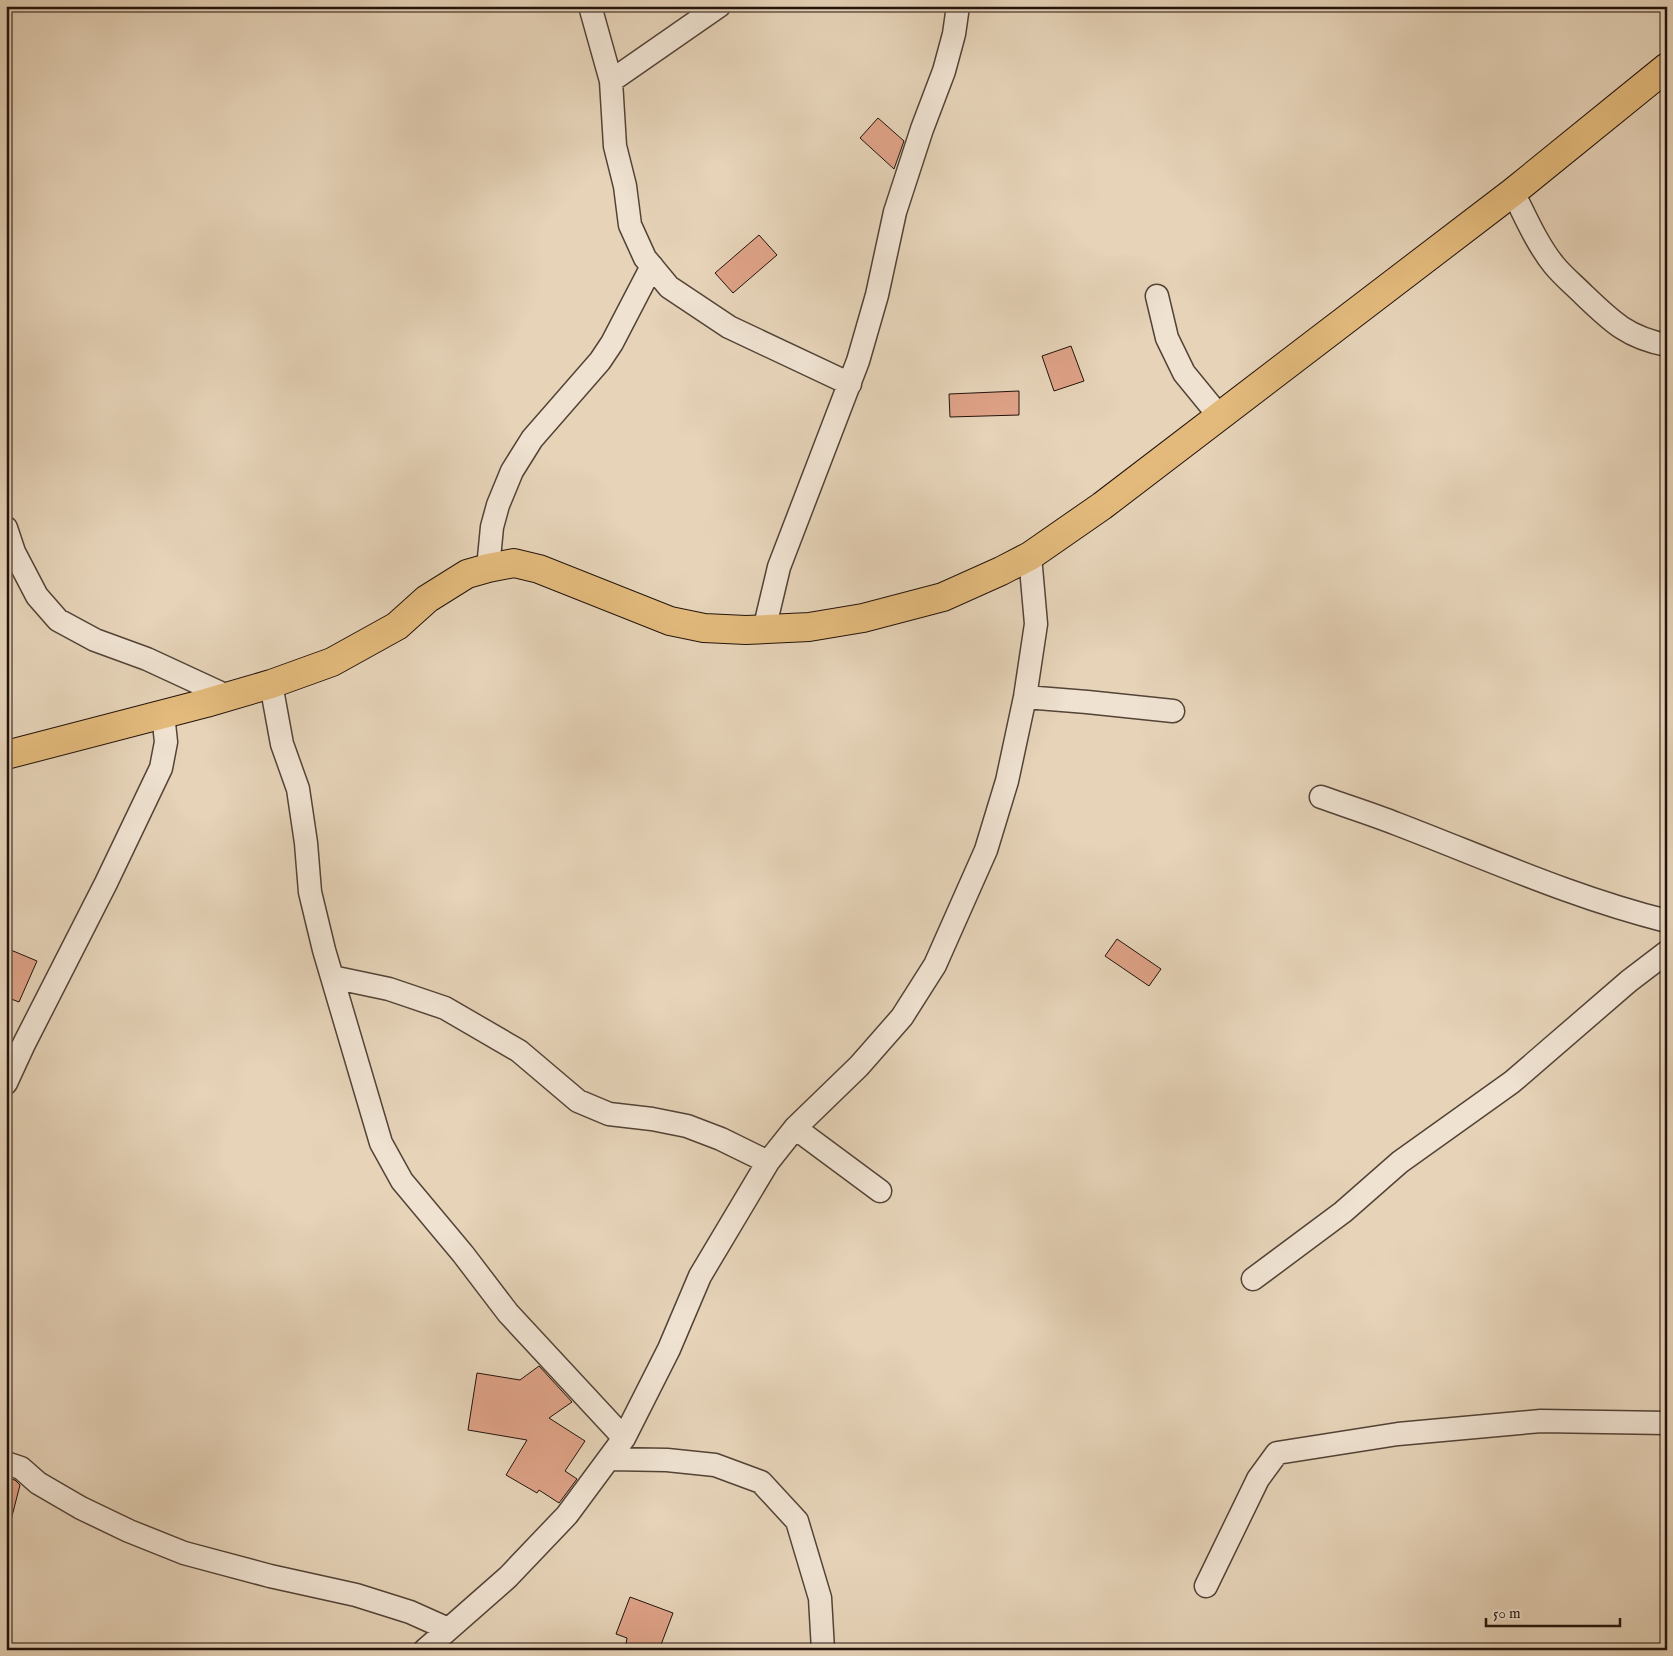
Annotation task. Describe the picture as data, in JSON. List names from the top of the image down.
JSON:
{
  "scale_bar": "50 m"
}
